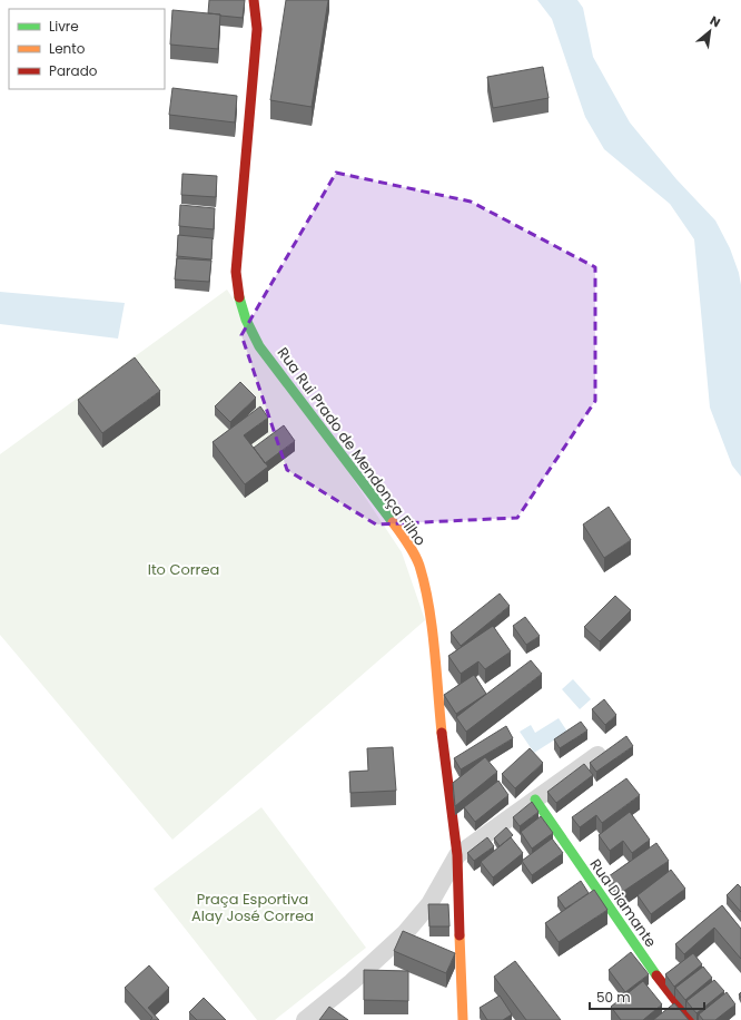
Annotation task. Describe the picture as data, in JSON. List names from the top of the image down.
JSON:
{
  "streets": {
    "street": ["Rua Rui Prado de Mendonça Filho", "Rua Diamante"]
  },
  "parks": ["Ito Correa", "Praça Esportiva Alay José Correa"],
  "legend": ["Livre", "Lento", "Parado"],
  "scale_bar": "50 m",
  "north": "top right"
}
